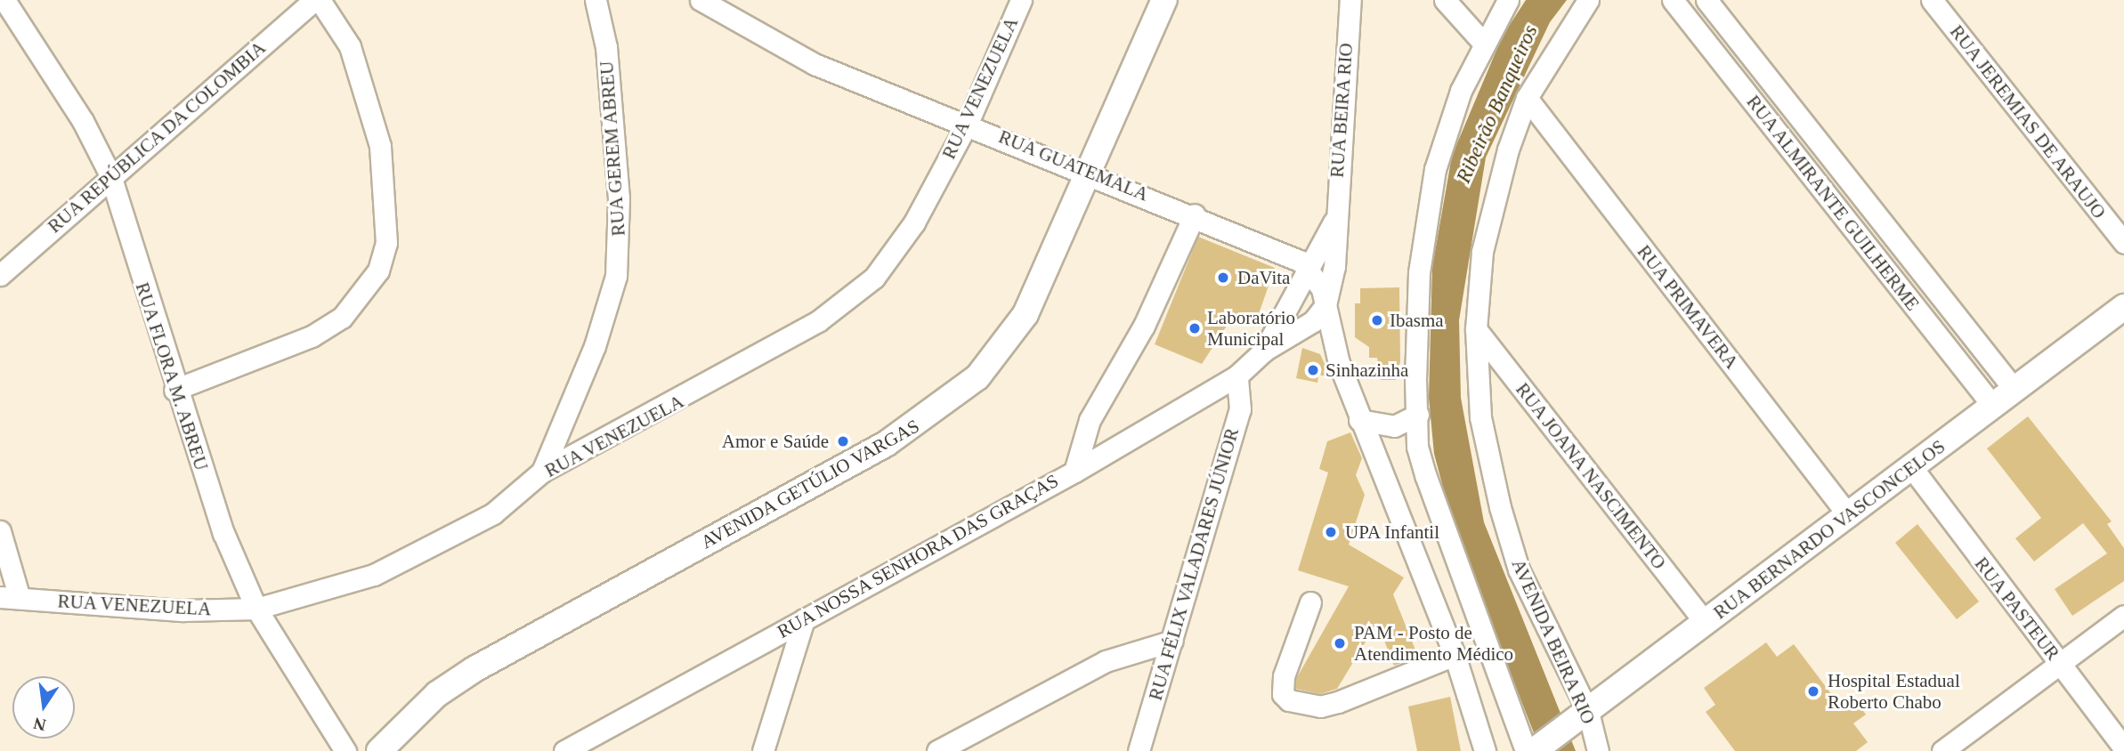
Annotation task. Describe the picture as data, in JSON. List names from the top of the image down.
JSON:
{
  "streets": {
    "main road": ["AVENIDA GETÚLIO VARGAS", "RUA BERNARDO VASCONCELOS"],
    "street": [
      "RUA VENEZUELA",
      "RUA BEIRA RIO",
      "RUA JEREMIAS DE ARAUJO",
      "RUA REPÚBLICA DA COLOMBIA",
      "RUA GEREM ABREU",
      "RUA GUATEMALA",
      "RUA ALMIRANTE GUILHERME",
      "RUA PRIMAVERA",
      "RUA FLORA M. ABREU",
      "RUA JOANA NASCIMENTO",
      "RUA NOSSA SENHORA DAS GRAÇAS",
      "RUA FÉLIX VALADARES JÚNIOR",
      "RUA PASTEUR",
      "AVENIDA BEIRA RIO"
    ]
  },
  "crossings": [
    ["RUA VENEZUELA", "RUA GEREM ABREU"],
    ["RUA VENEZUELA", "RUA GUATEMALA"],
    ["RUA VENEZUELA", "RUA FLORA M. ABREU"],
    ["RUA BEIRA RIO", "RUA GUATEMALA"],
    ["RUA BEIRA RIO", "RUA NOSSA SENHORA DAS GRAÇAS"],
    ["RUA REPÚBLICA DA COLOMBIA", "RUA FLORA M. ABREU"],
    ["RUA GUATEMALA", "AVENIDA GETÚLIO VARGAS"],
    ["RUA ALMIRANTE GUILHERME", "RUA BERNARDO VASCONCELOS"],
    ["RUA PRIMAVERA", "RUA BERNARDO VASCONCELOS"],
    ["RUA PRIMAVERA", "AVENIDA BEIRA RIO"],
    ["RUA JOANA NASCIMENTO", "RUA BERNARDO VASCONCELOS"],
    ["RUA JOANA NASCIMENTO", "AVENIDA BEIRA RIO"],
    ["RUA BERNARDO VASCONCELOS", "RUA PASTEUR"],
    ["RUA BERNARDO VASCONCELOS", "AVENIDA BEIRA RIO"],
    ["RUA NOSSA SENHORA DAS GRAÇAS", "RUA FÉLIX VALADARES JÚNIOR"]
  ],
  "water": ["Ribeirão Banqueiros"],
  "places": [
    "DaVita",
    "Ibasma",
    "Laboratório Municipal",
    "Sinhazinha",
    "Amor e Saúde",
    "UPA Infantil",
    "PAM - Posto de Atendimento Médico",
    "Hospital Estadual Roberto Chabo"
  ],
  "north": "bottom"
}
